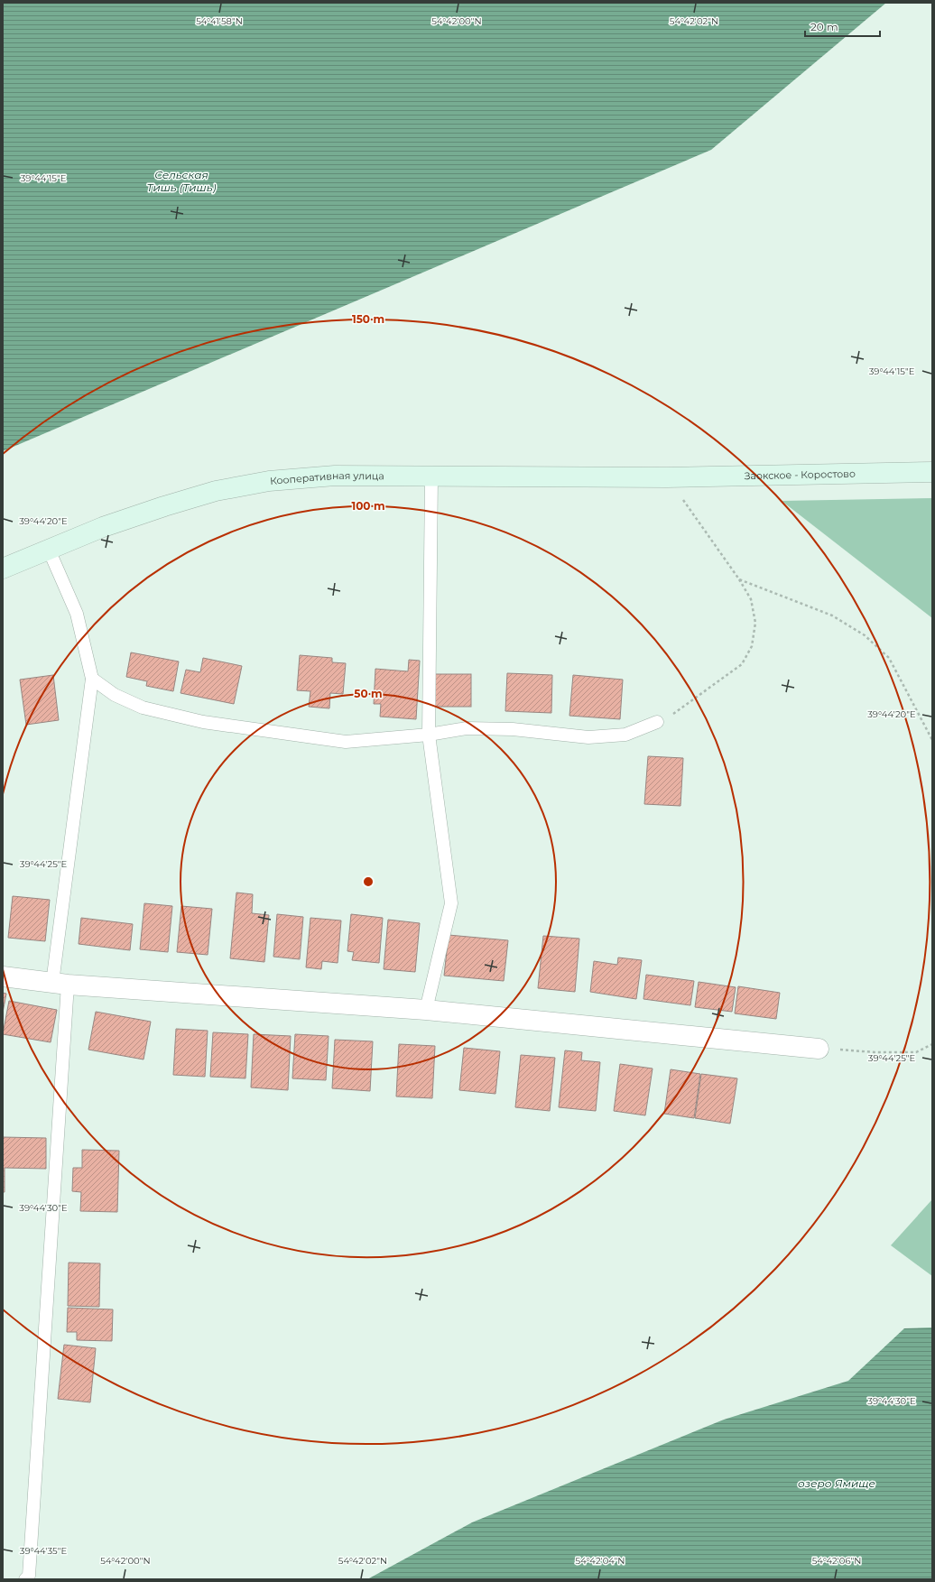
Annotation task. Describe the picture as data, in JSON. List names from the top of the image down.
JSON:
{
  "streets": {
    "street": ["Заокское - Коростово", "Кооперативная улица"]
  },
  "crossings": [
    ["Заокское - Коростово", "Кооперативная улица"]
  ],
  "water": ["Сельская Тишь (Тишь)", "озеро Ямище"],
  "scale_bar": "20 m",
  "coordinates": [
    "54°41'58\"N",
    "54°42'00\"N",
    "54°42'02\"N",
    "39°44'15\"E",
    "39°44'20\"E",
    "39°44'25\"E",
    "39°44'30\"E",
    "39°44'35\"E",
    "54°42'04\"N",
    "54°42'06\"N"
  ],
  "rings": ["150 m", "100 m", "50 m"]
}
